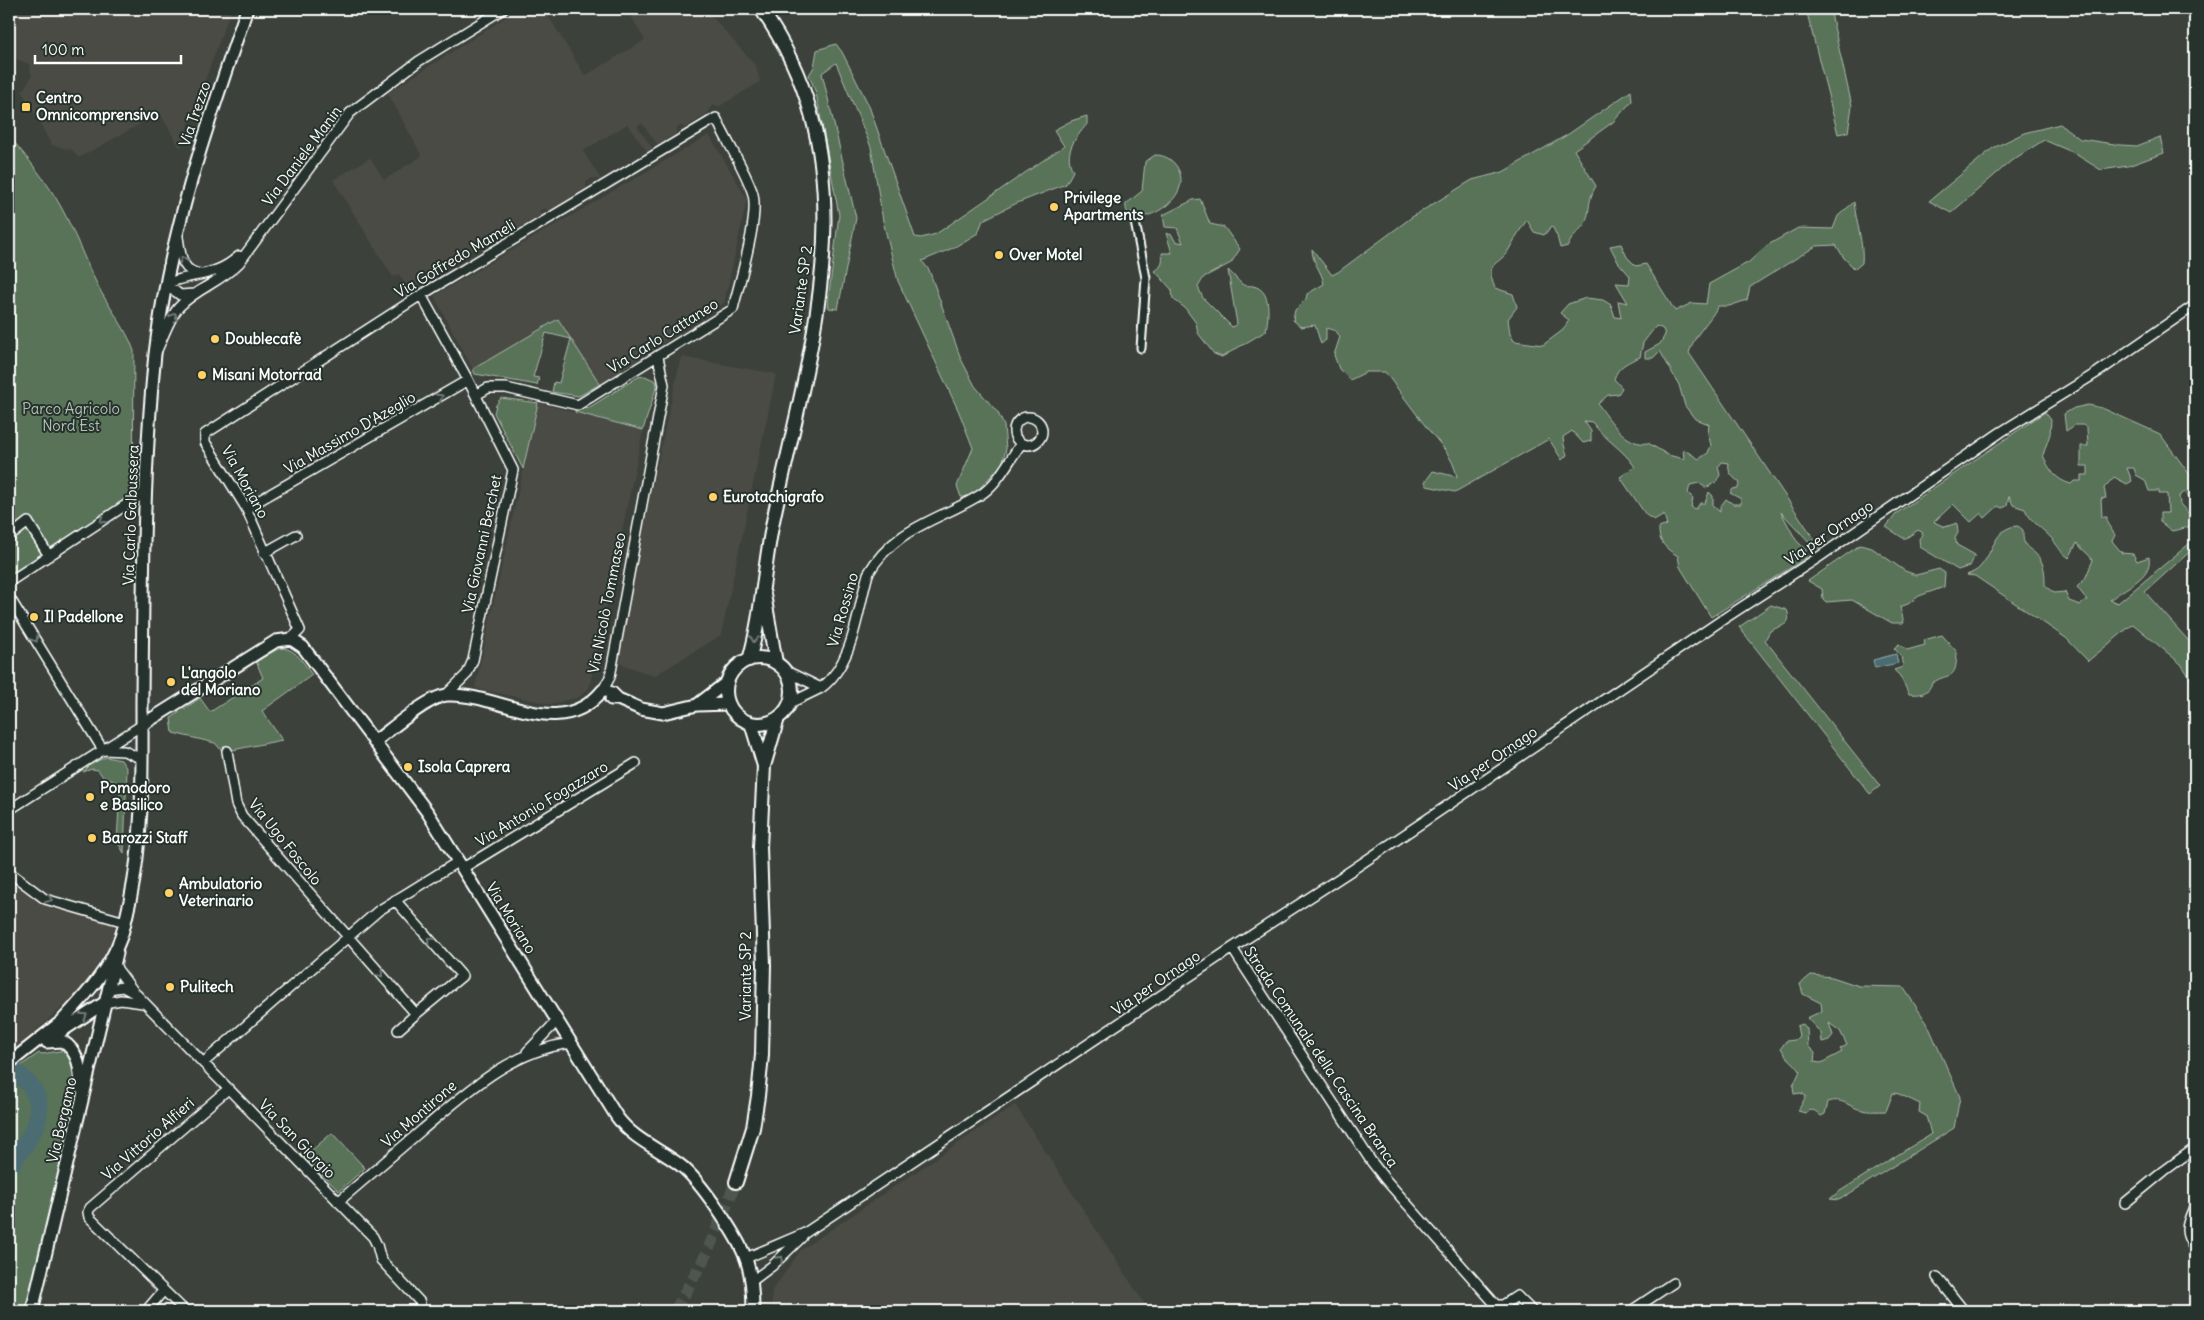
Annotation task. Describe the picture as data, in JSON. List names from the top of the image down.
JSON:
{
  "streets": {
    "main road": ["Variante SP 2"],
    "street": [
      "Via Trezzo",
      "Via Daniele Manin",
      "Via Goffredo Mameli",
      "Via Carlo Cattaneo",
      "Via Massimo D'Azeglio",
      "Via Moriano",
      "Via Carlo Galbussera",
      "Via per Ornago",
      "Via Giovanni Berchet",
      "Via Nicolò Tommaseo",
      "Via Rossino",
      "Via Antonio Fogazzaro",
      "Via Ugo Foscolo",
      "Strada Comunale della Cascina Branca",
      "Via Montirone",
      "Via Bergamo",
      "Via Vittorio Alfieri",
      "Via San Giorgio"
    ]
  },
  "crossings": [
    ["Via Trezzo", "Via Carlo Galbussera"],
    ["Via Daniele Manin", "Via Carlo Galbussera"],
    ["Via Goffredo Mameli", "Via Carlo Cattaneo"],
    ["Via Goffredo Mameli", "Via Moriano"],
    ["Via Goffredo Mameli", "Via Giovanni Berchet"],
    ["Variante SP 2", "Via Rossino"],
    ["Via Carlo Cattaneo", "Via Giovanni Berchet"],
    ["Via Carlo Cattaneo", "Via Nicolò Tommaseo"],
    ["Via Massimo D'Azeglio", "Via Moriano"],
    ["Via Massimo D'Azeglio", "Via Giovanni Berchet"],
    ["Via Moriano", "Via per Ornago"],
    ["Via Moriano", "Via Antonio Fogazzaro"],
    ["Via Carlo Galbussera", "Via Bergamo"],
    ["Via per Ornago", "Strada Comunale della Cascina Branca"],
    ["Via Giovanni Berchet", "Via Nicolò Tommaseo"],
    ["Via Montirone", "Via San Giorgio"],
    ["Via Bergamo", "Via San Giorgio"],
    ["Via Vittorio Alfieri", "Via San Giorgio"]
  ],
  "one_way": ["Via Massimo D'Azeglio"],
  "parks": ["Parco Agricolo Nord Est"],
  "places": {
    "transit": ["Centro Omnicomprensivo"],
    "other": [
      "Privilege Apartments",
      "Over Motel",
      "Doublecafè",
      "Misani Motorrad",
      "Eurotachigrafo",
      "Il Padellone",
      "L'angolo del Moriano",
      "Isola Caprera",
      "Pomodoro e Basilico",
      "Barozzi Staff",
      "Ambulatorio Veterinario",
      "Pulitech"
    ]
  },
  "scale_bar": "100 m"
}
